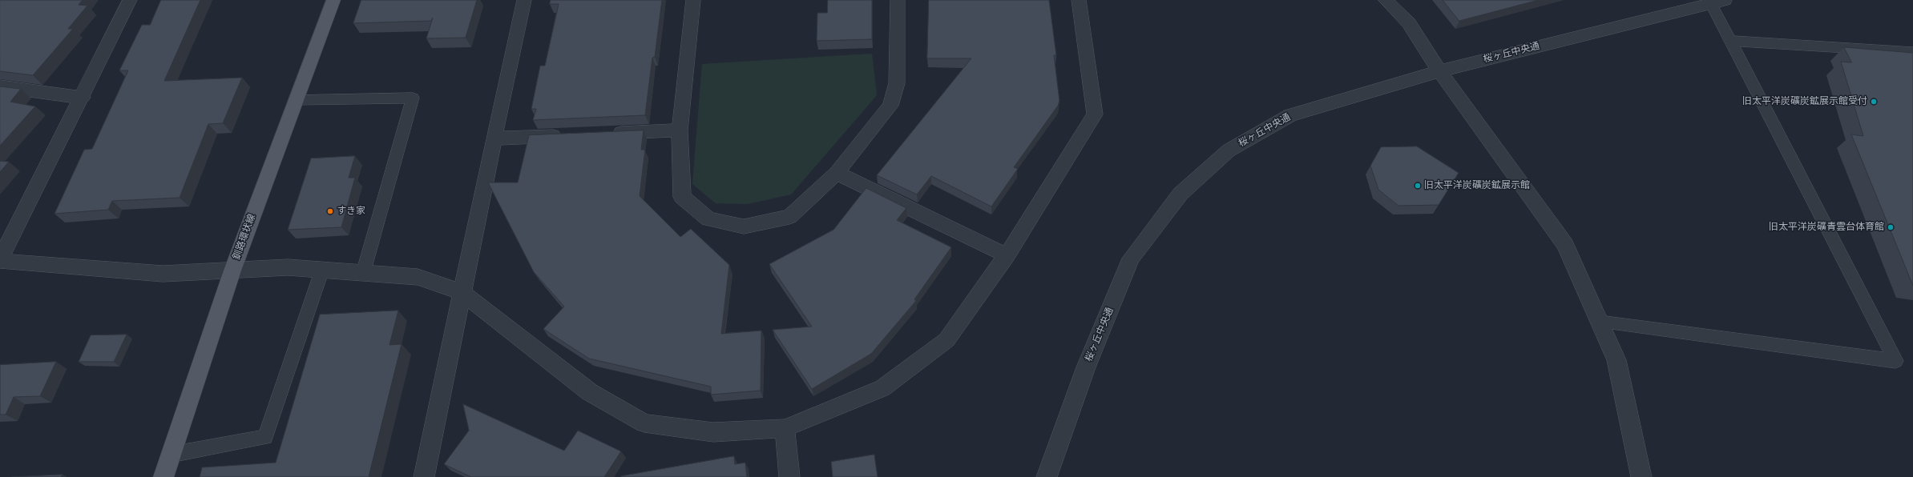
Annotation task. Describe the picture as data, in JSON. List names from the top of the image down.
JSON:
{
  "streets": {
    "main road": ["釧路環状線"],
    "street": ["桜ヶ丘中央通"]
  },
  "places": [
    "旧太平洋炭礦炭鉱展示館受付",
    "旧太平洋炭礦炭鉱展示館",
    "すき家",
    "旧太平洋炭礦青雲台体育館"
  ]
}
